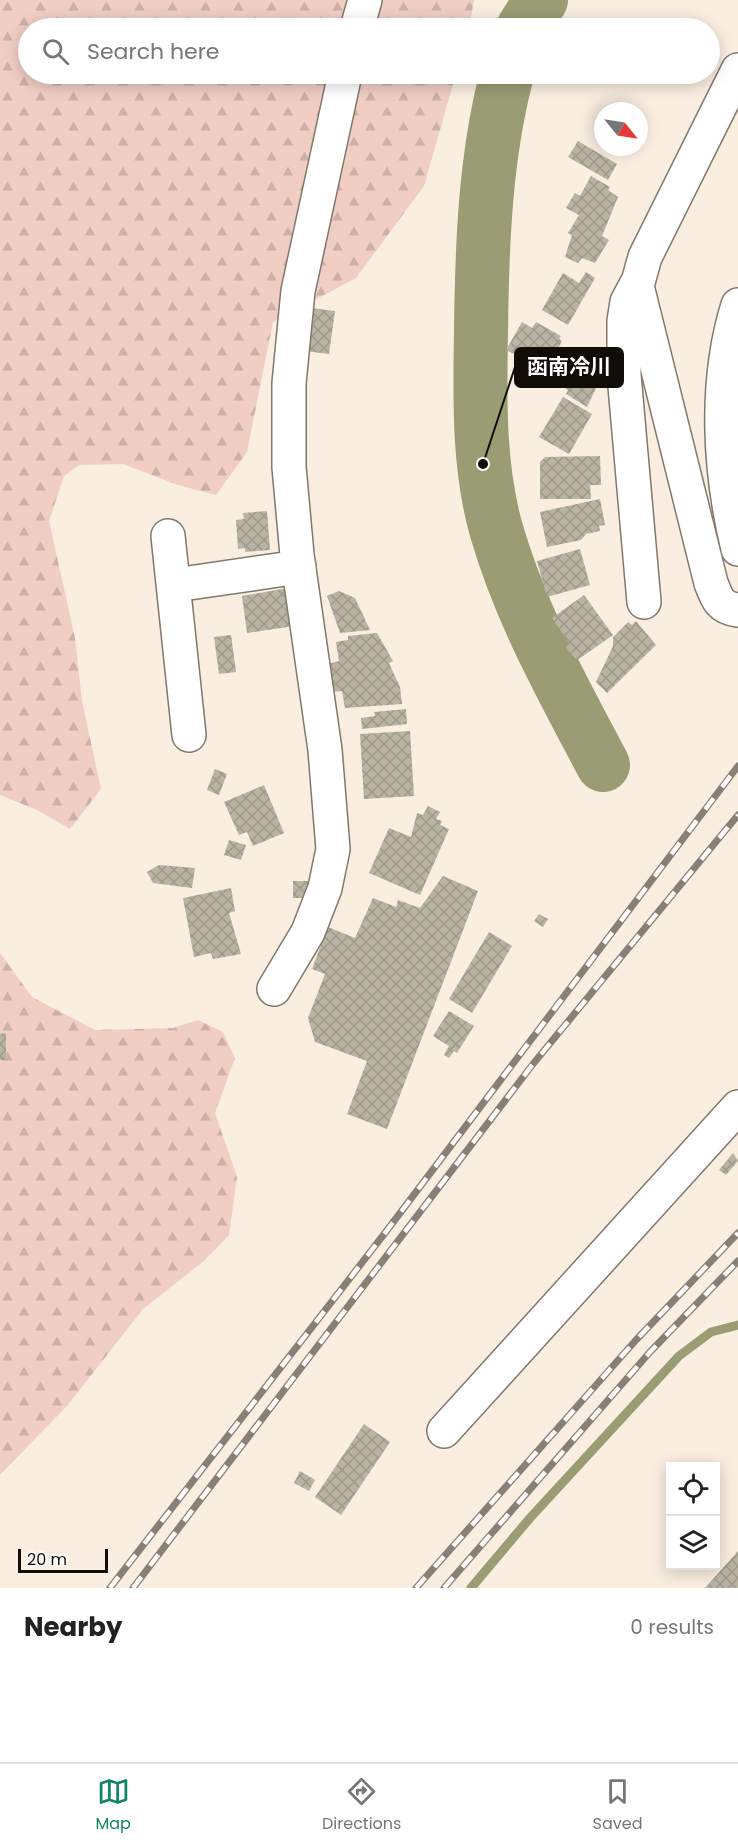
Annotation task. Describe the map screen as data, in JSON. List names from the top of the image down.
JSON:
{
  "places": ["函南冷川"],
  "scale_bar": "20 m",
  "north": "bottom right",
  "page": {
    "search": "Search here",
    "scale": "20 m",
    "heading": ["Nearby", "0 results"],
    "nav": ["Map", "Directions", "Saved"]
  }
}
